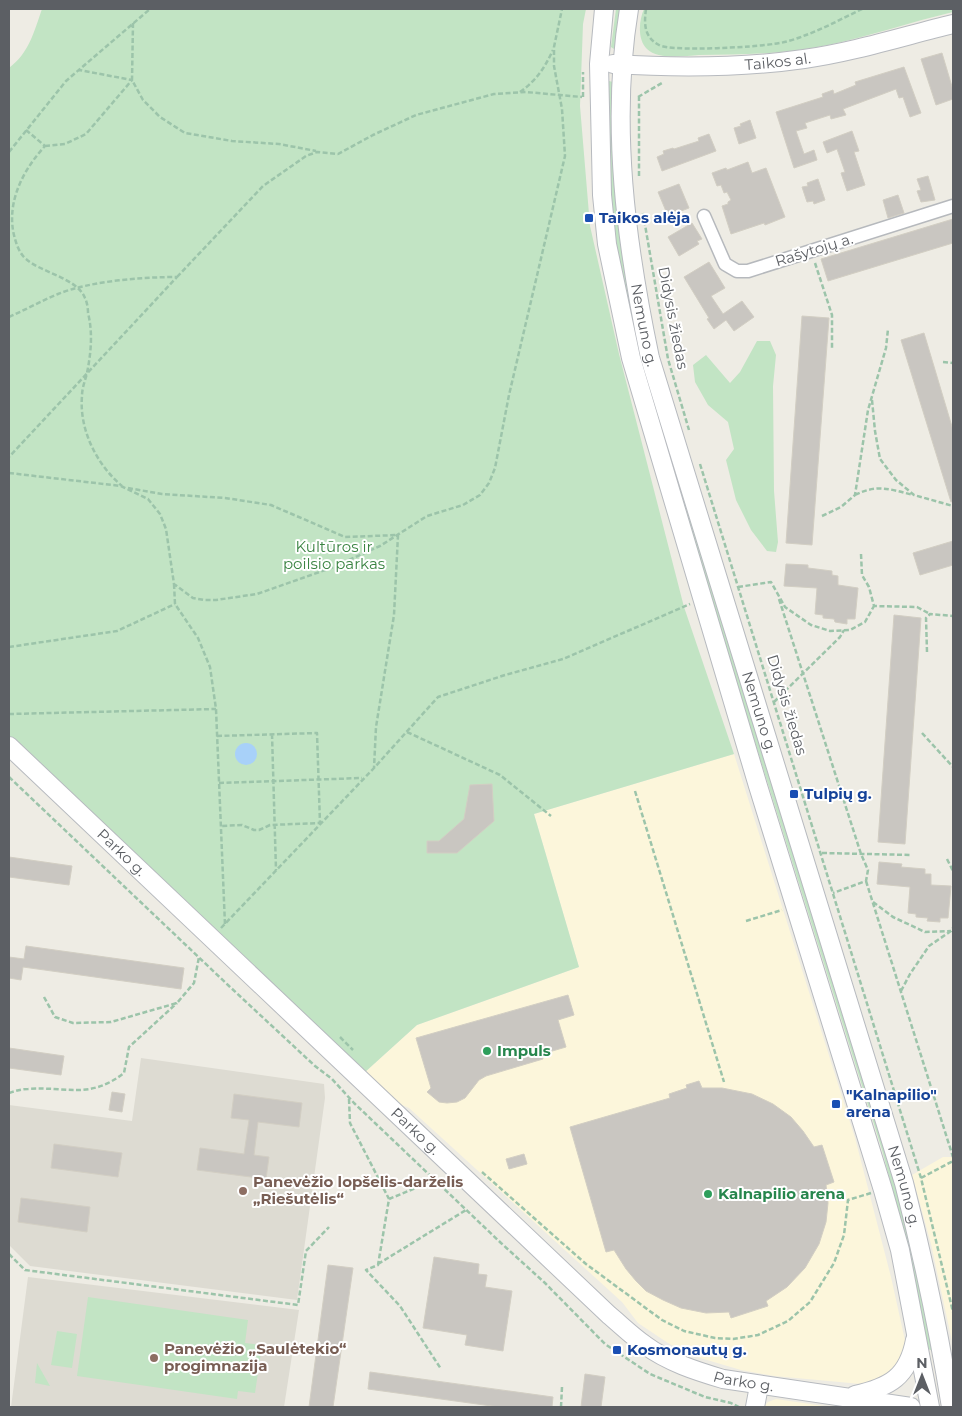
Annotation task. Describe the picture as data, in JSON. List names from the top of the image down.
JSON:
{
  "streets": {
    "main road": ["Taikos al.", "Nemuno g.", "Parko g."],
    "street": ["Rašytojų a."],
    "path": ["Didysis žiedas"]
  },
  "crossings": [
    ["Taikos al.", "Nemuno g."],
    ["Didysis žiedas", "Nemuno g."]
  ],
  "parks": ["Kultūros ir poilsio parkas"],
  "places": {
    "transit": [
      "Taikos alėja",
      "Tulpių g.",
      "\"Kalnapilio\" arena",
      "Kosmonautų g."
    ],
    "other": [
      "Impuls",
      "Panevėžio lopšelis-darželis „Riešutėlis“",
      "Kalnapilio arena",
      "Panevėžio „Saulėtekio“ progimnazija"
    ]
  },
  "north": "top"
}
